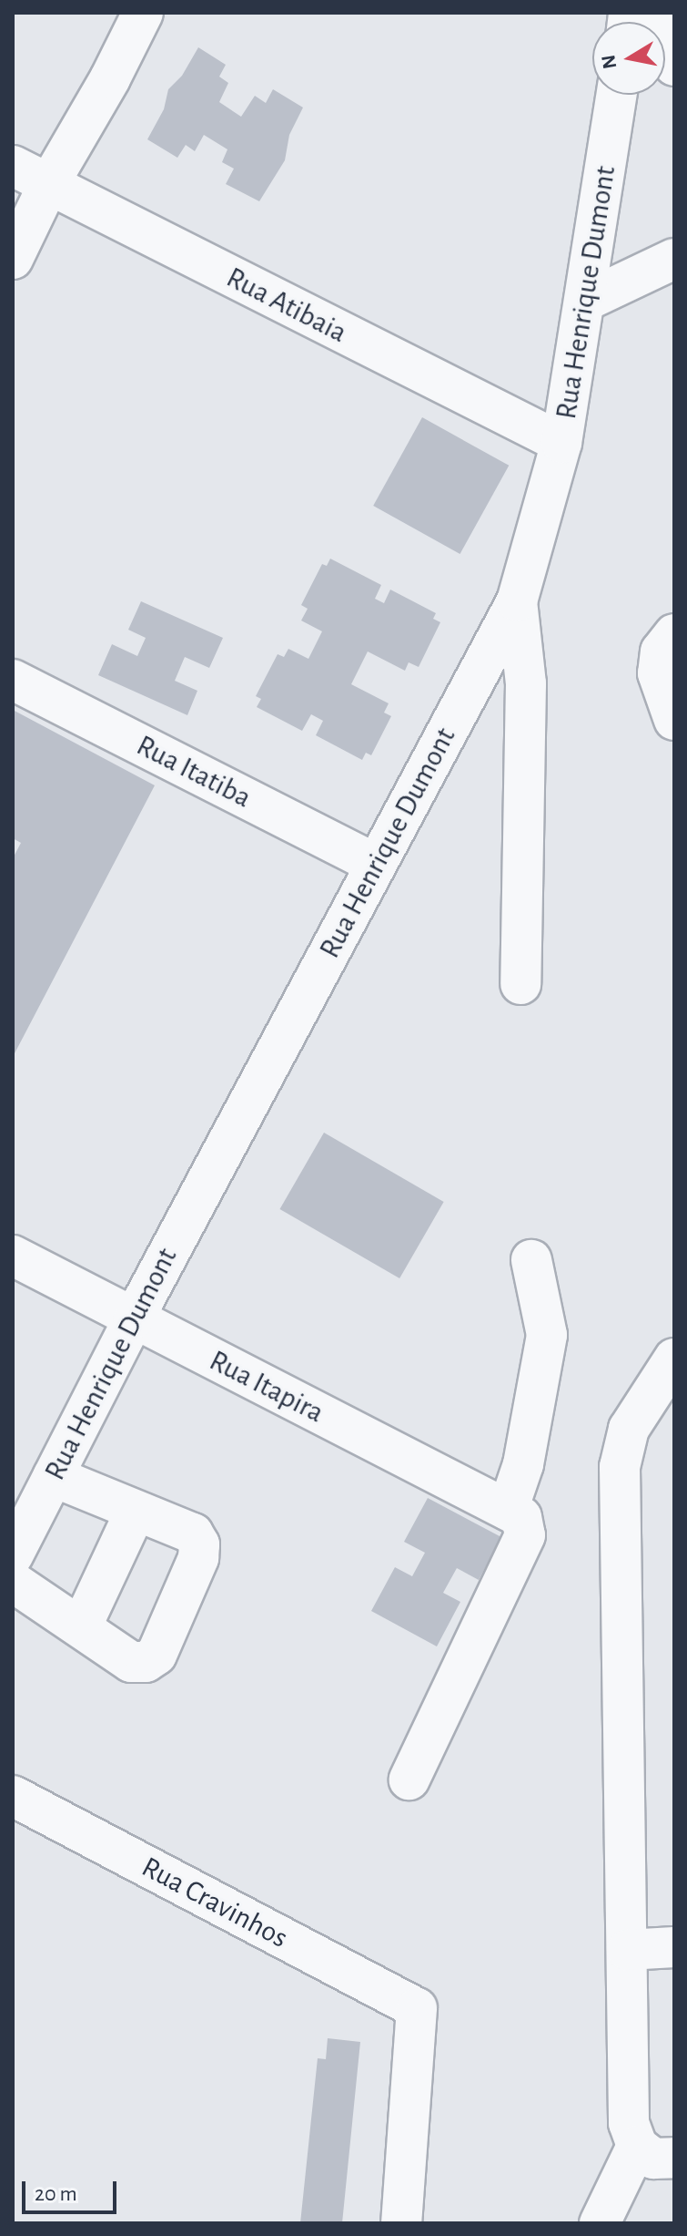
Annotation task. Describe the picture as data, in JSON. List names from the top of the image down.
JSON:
{
  "streets": {
    "street": [
      "Rua Henrique Dumont",
      "Rua Atibaia",
      "Rua Itatiba",
      "Rua Itapira",
      "Rua Cravinhos"
    ]
  },
  "crossings": [
    ["Rua Henrique Dumont", "Rua Atibaia"],
    ["Rua Henrique Dumont", "Rua Itatiba"],
    ["Rua Henrique Dumont", "Rua Itapira"]
  ],
  "scale_bar": "20 m",
  "north": "left"
}
